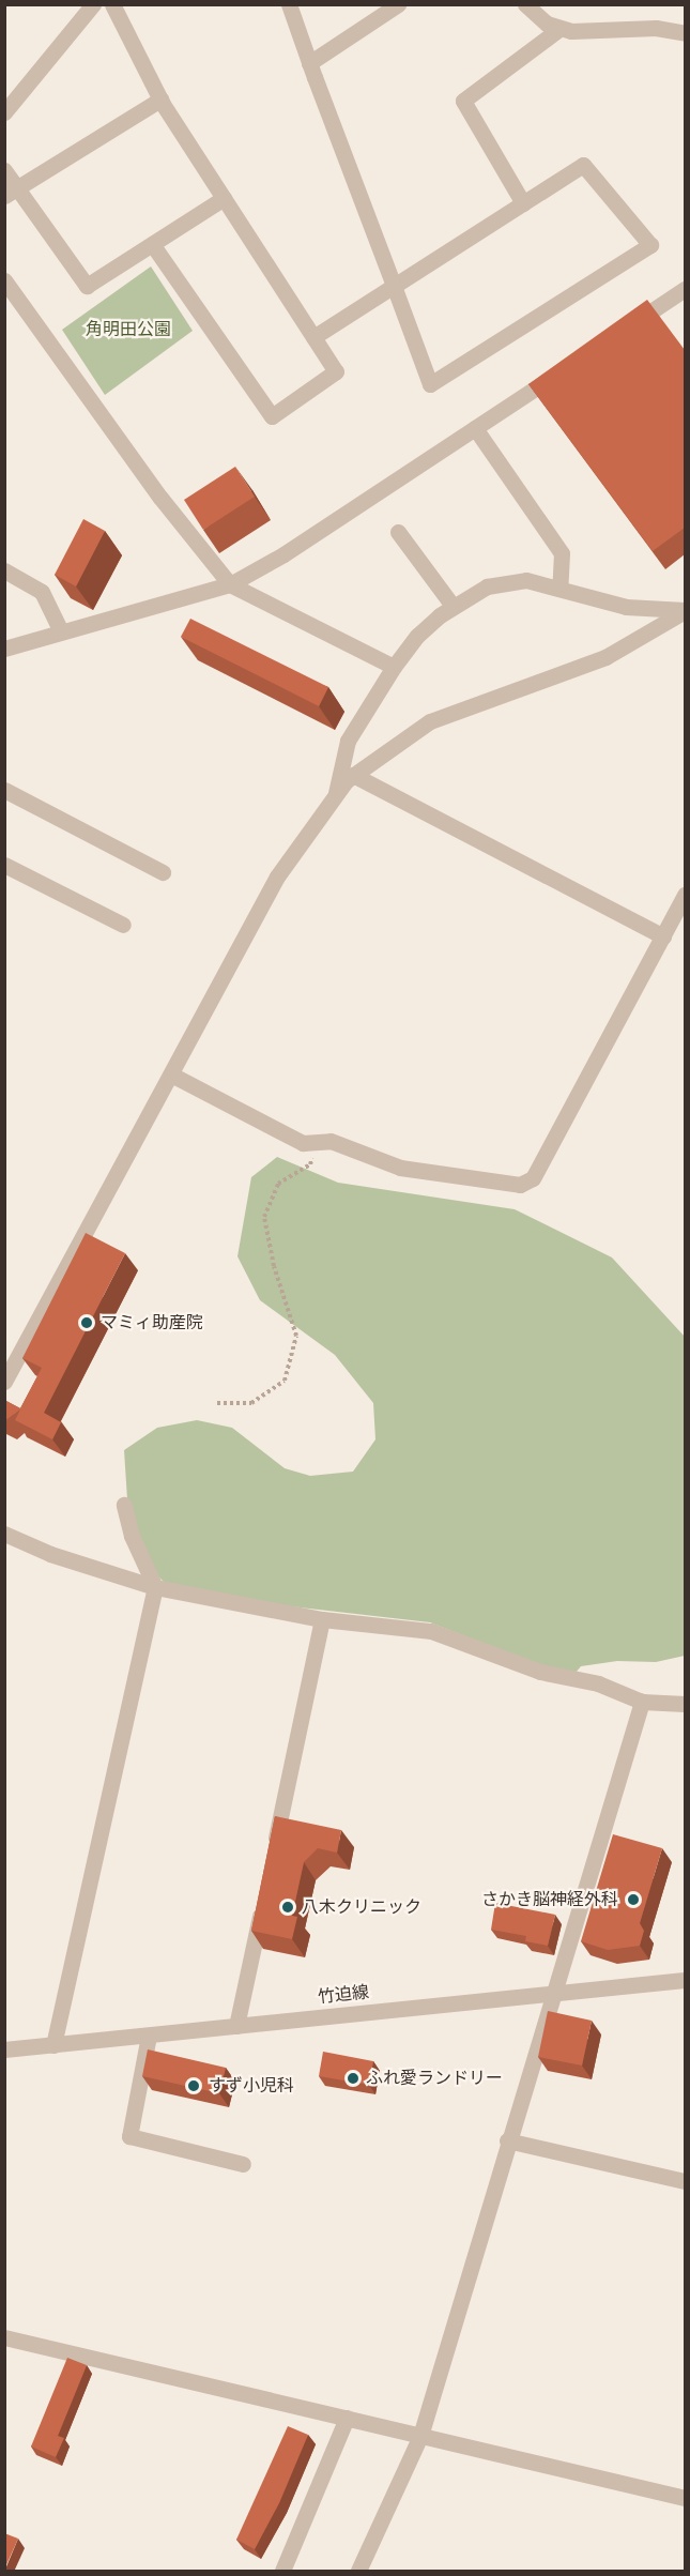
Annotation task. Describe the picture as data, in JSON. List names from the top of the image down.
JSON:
{
  "streets": {
    "street": ["竹迫線"]
  },
  "parks": ["角明田公園"],
  "places": [
    "マミィ助産院",
    "さかき脳神経外科",
    "八木クリニック",
    "ふれ愛ランドリー",
    "すず小児科"
  ]
}
